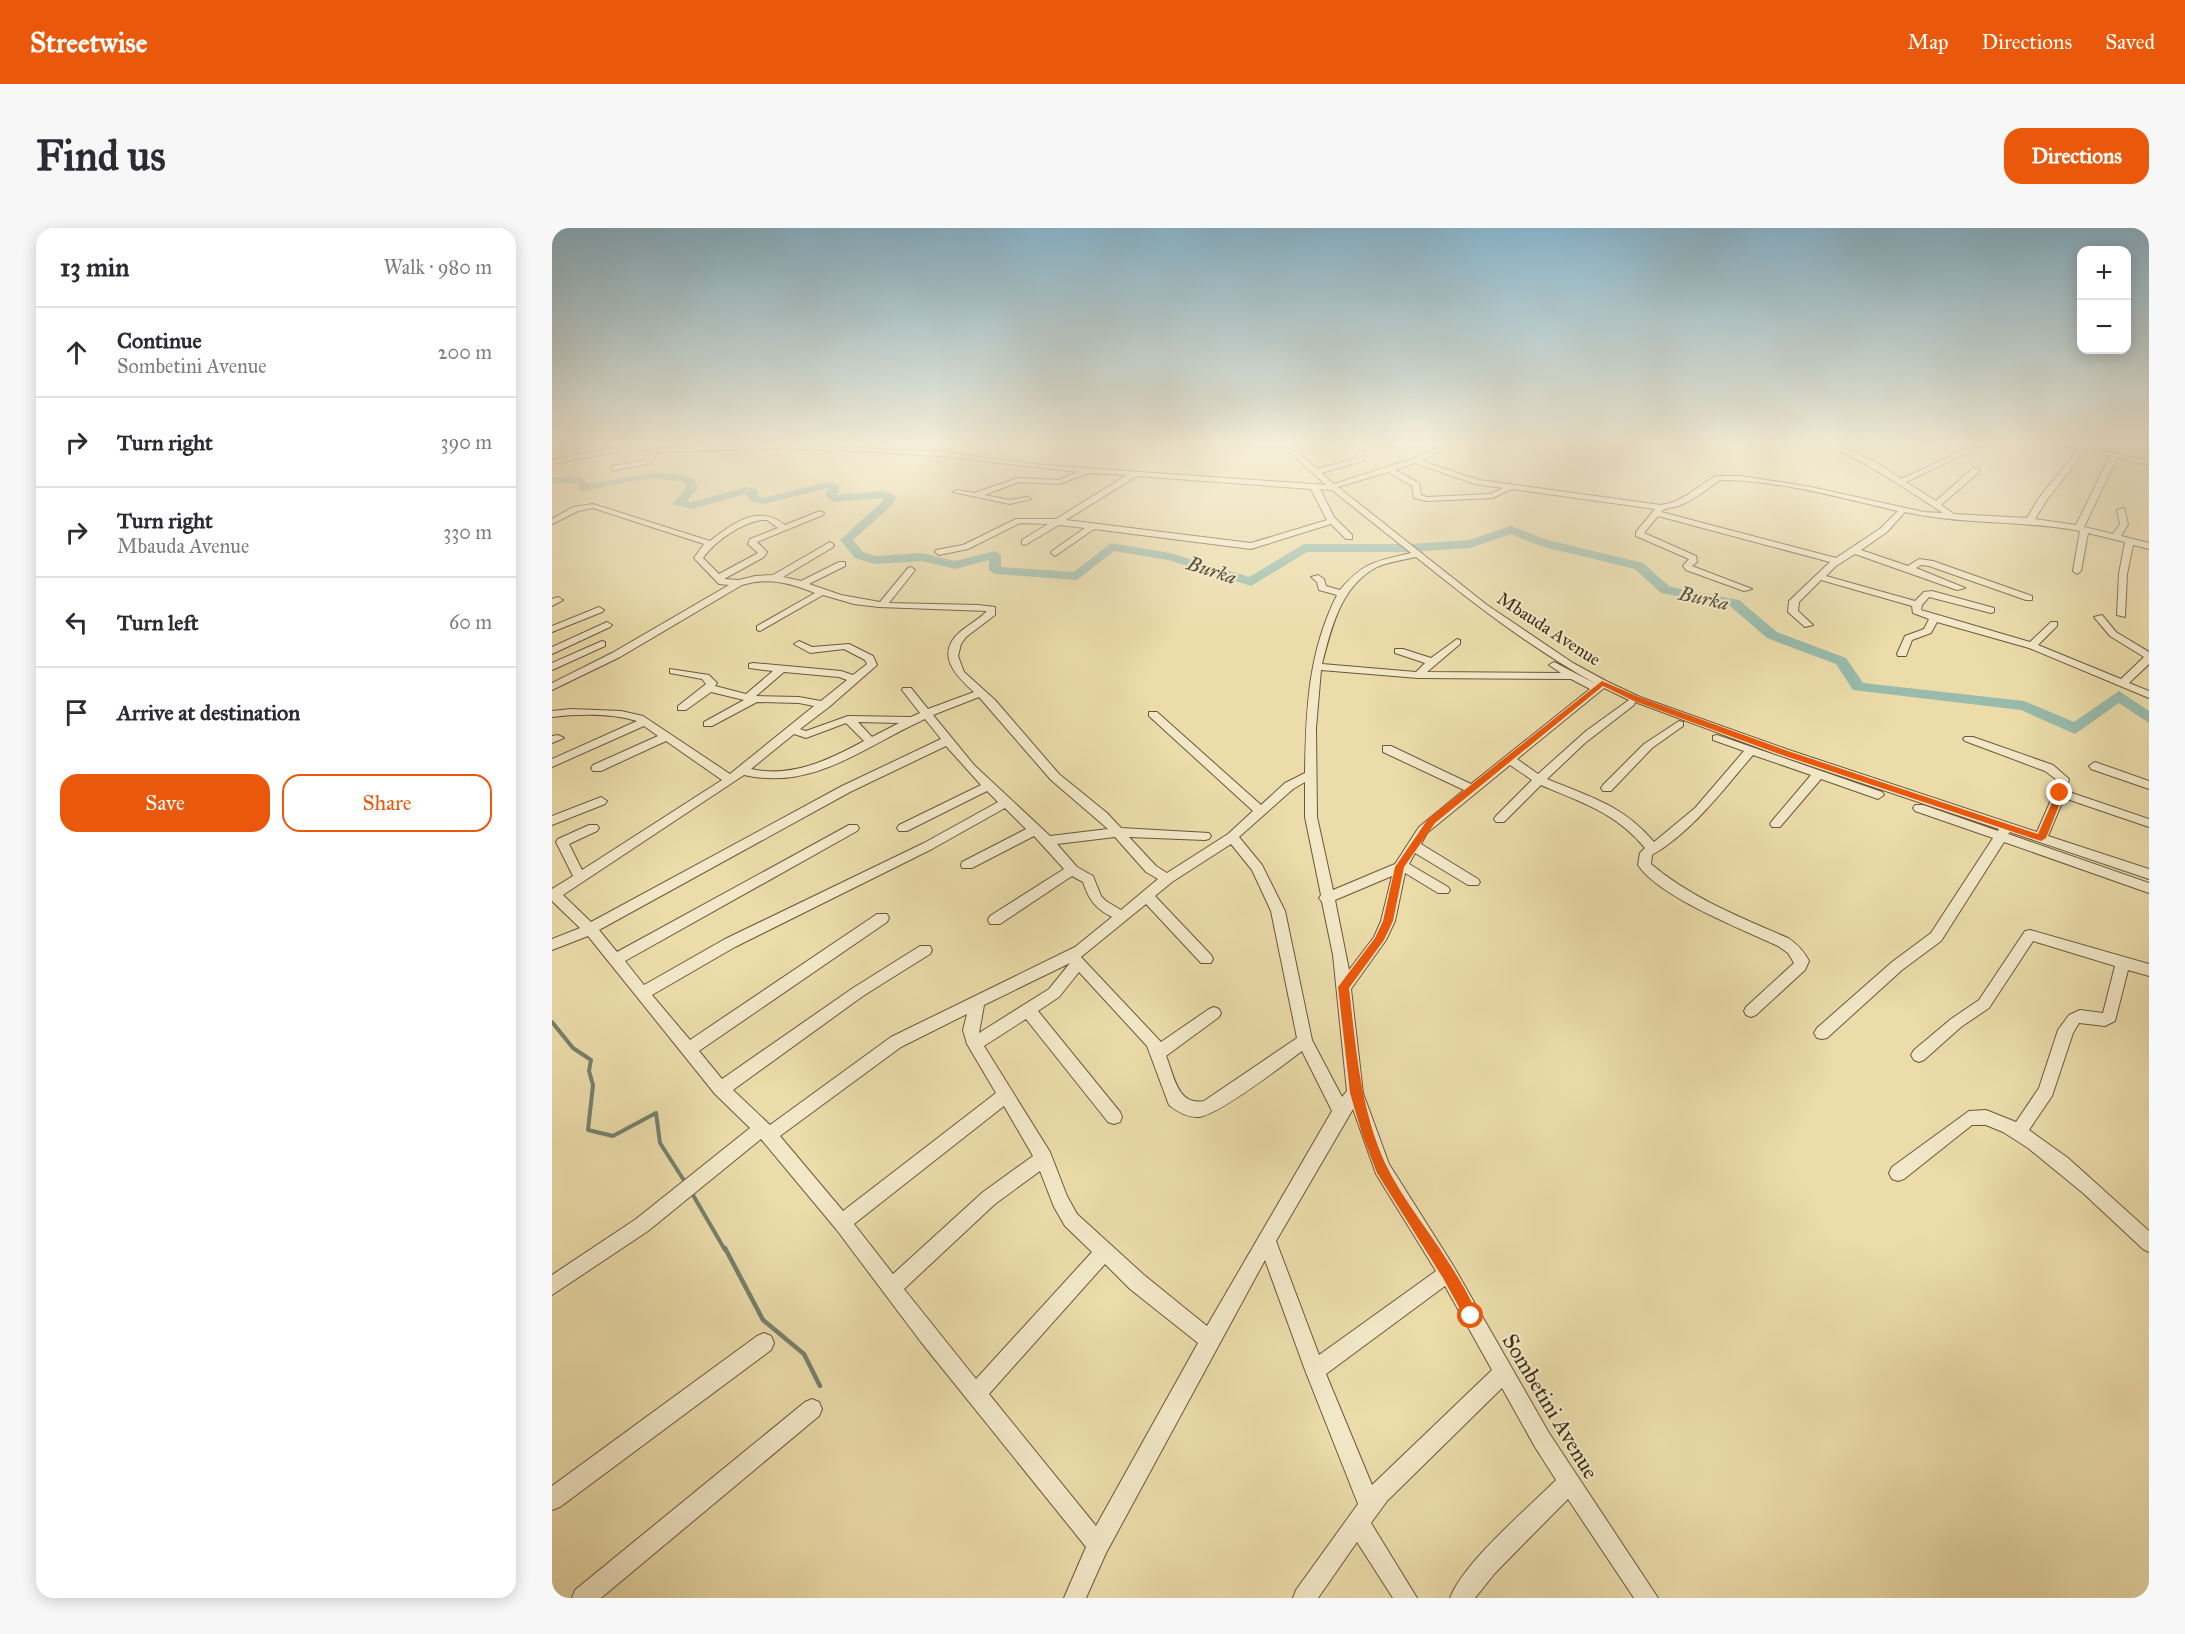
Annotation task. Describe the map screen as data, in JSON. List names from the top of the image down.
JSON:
{
  "streets": {
    "street": ["Mbauda Avenue", "Sombetini Avenue"]
  },
  "crossings": [
    ["Mbauda Avenue", "Sombetini Avenue"]
  ],
  "water": ["Burka"],
  "page": {
    "header": "Streetwise",
    "nav": ["Map", "Directions", "Saved"],
    "buttons": [
      "Directions",
      ["Save", "Share"]
    ],
    "title": "Find us",
    "heading": ["13 min", "Walk · 980 m"],
    "map_buttons": ["+", "−"],
    "list": [
      ["Continue", "Sombetini Avenue", "200 m"],
      ["Turn right", "390 m"],
      ["Turn right", "Mbauda Avenue", "330 m"],
      ["Turn left", "60 m"],
      "Arrive at destination"
    ]
  }
}
